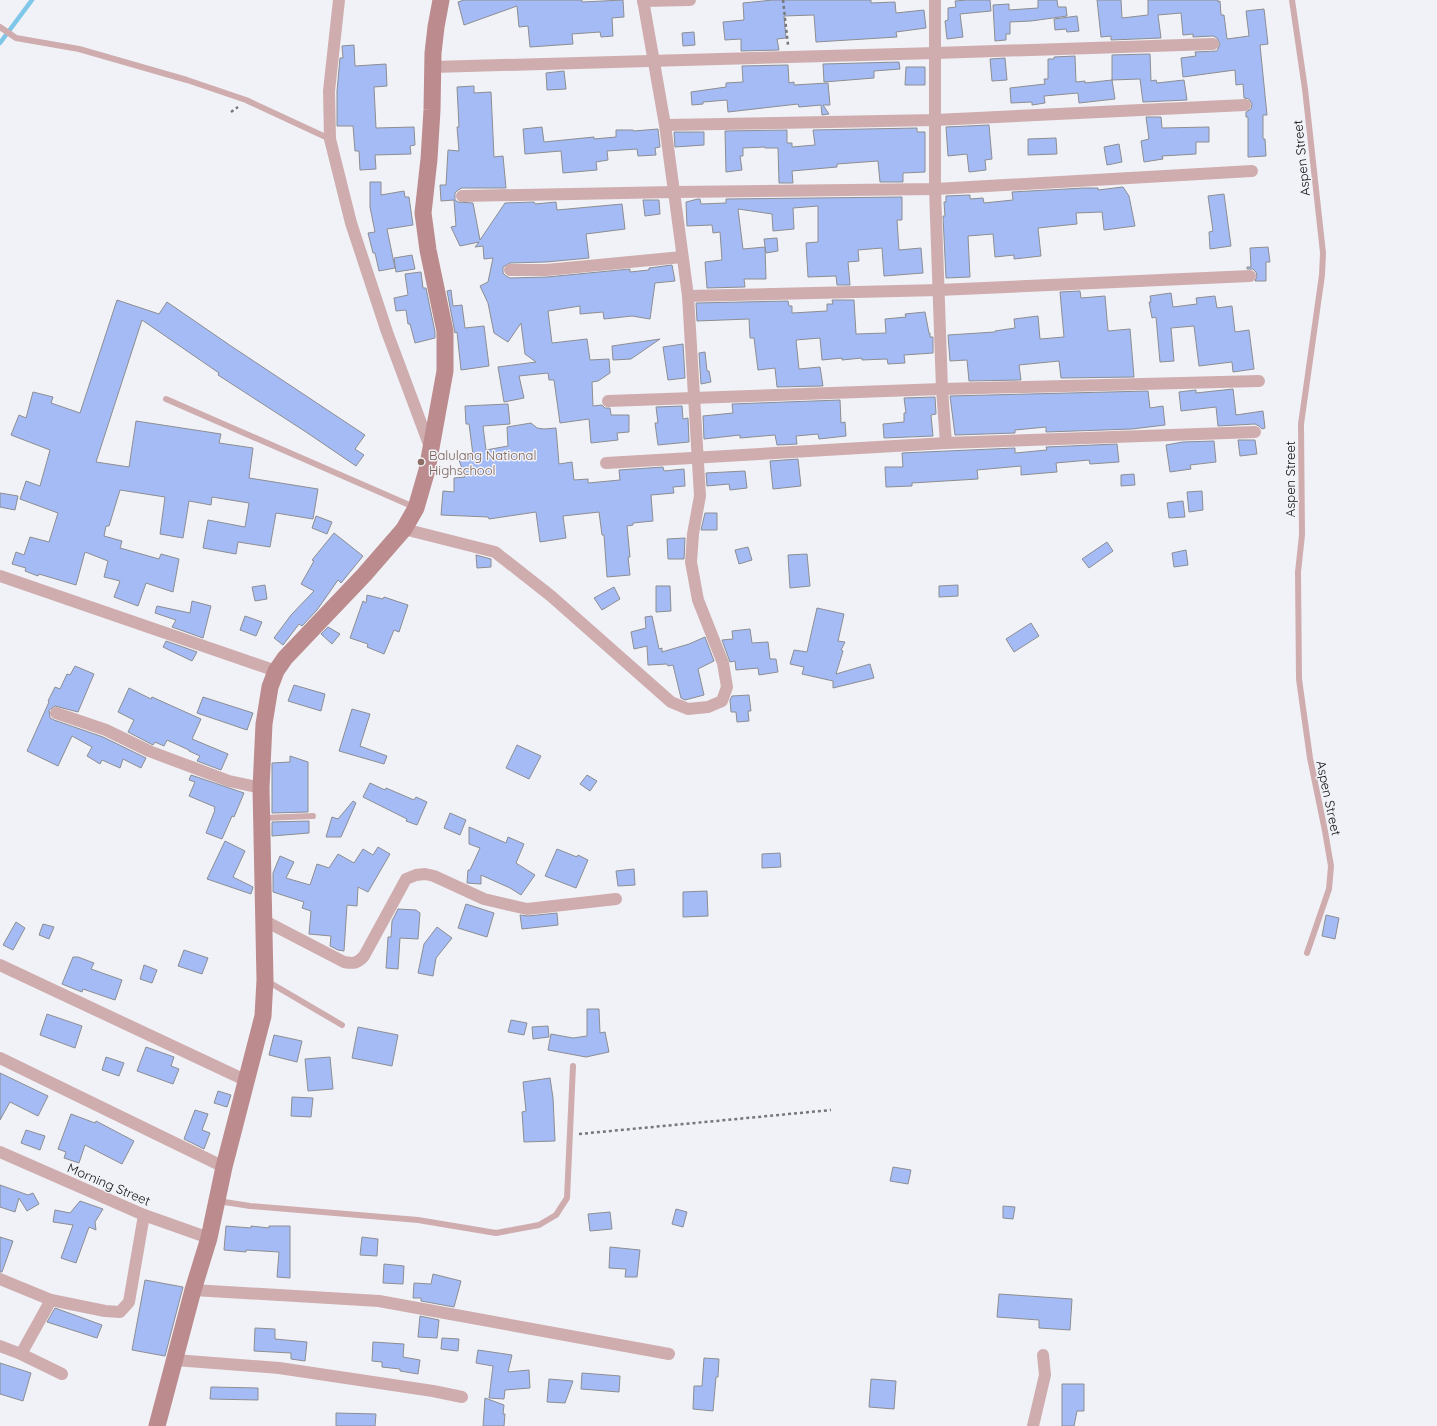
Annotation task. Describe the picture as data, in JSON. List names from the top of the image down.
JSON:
{
  "streets": {
    "street": ["Morning Street"],
    "lane": ["Aspen Street"]
  },
  "places": ["Balulang National Highschool"]
}
